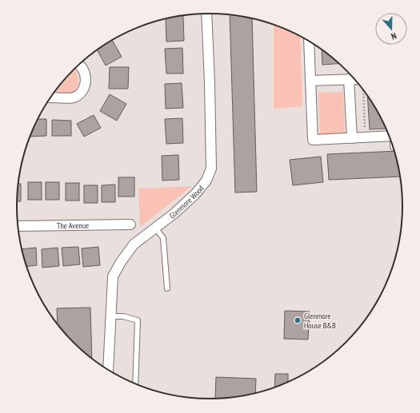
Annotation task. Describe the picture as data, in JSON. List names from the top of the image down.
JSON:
{
  "streets": {
    "street": ["Glenmore Wood", "The Avenue"]
  },
  "places": ["Glenmore House B&B"],
  "north": "bottom"
}
